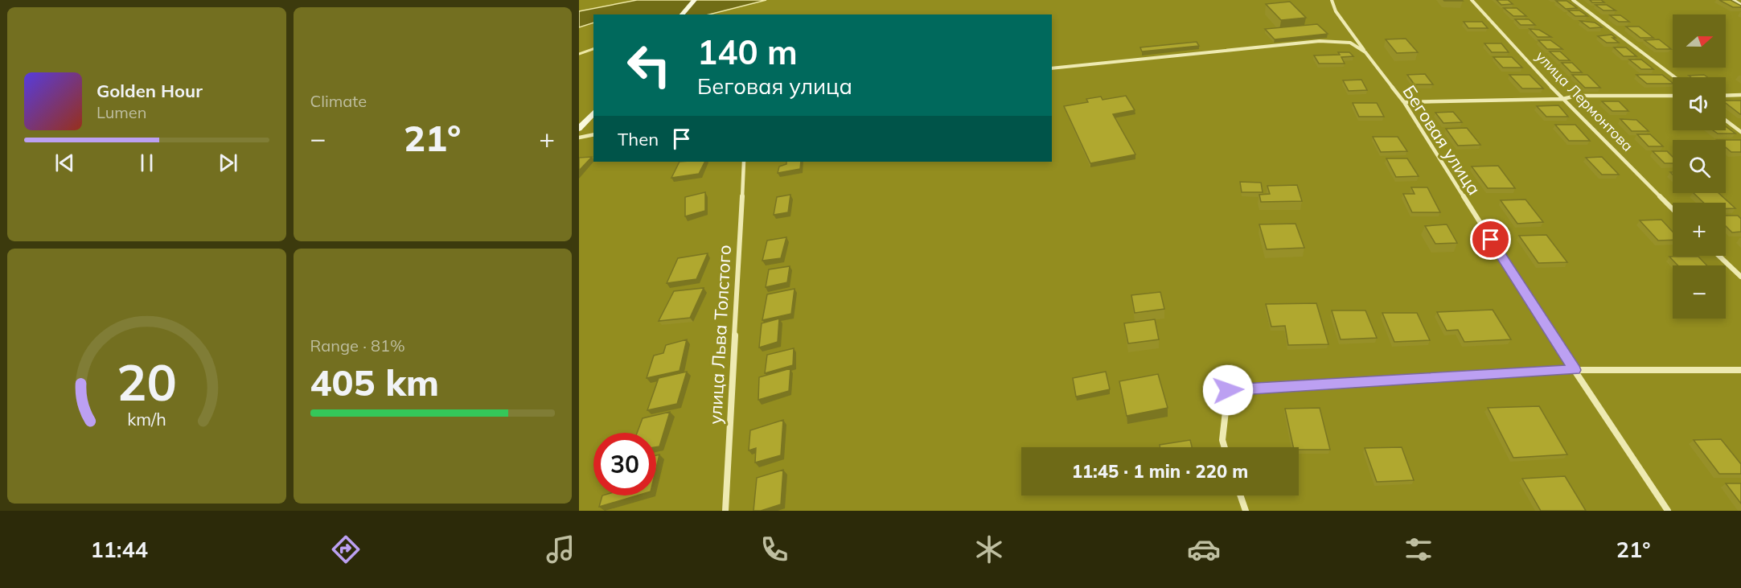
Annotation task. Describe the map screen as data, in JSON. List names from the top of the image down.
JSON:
{
  "streets": {
    "street": ["улица Лермонтова", "Беговая улица", "улица Льва Толстого"]
  },
  "north": "right",
  "page": {
    "tile": [
      "Climate",
      ["Range · 81%", "405 km"]
    ],
    "map_buttons": ["+", "−"],
    "turn": ["140 m", "Беговая улица"],
    "song": ["Golden Hour", "Lumen"],
    "then": "Then",
    "heat": ["−", "21°", "+"],
    "limit": "30",
    "trip": "11:45 · 1 min · 220 m",
    "tabs": ["11:44", "21°"],
    "gauge": ["20", "km/h"]
  }
}
